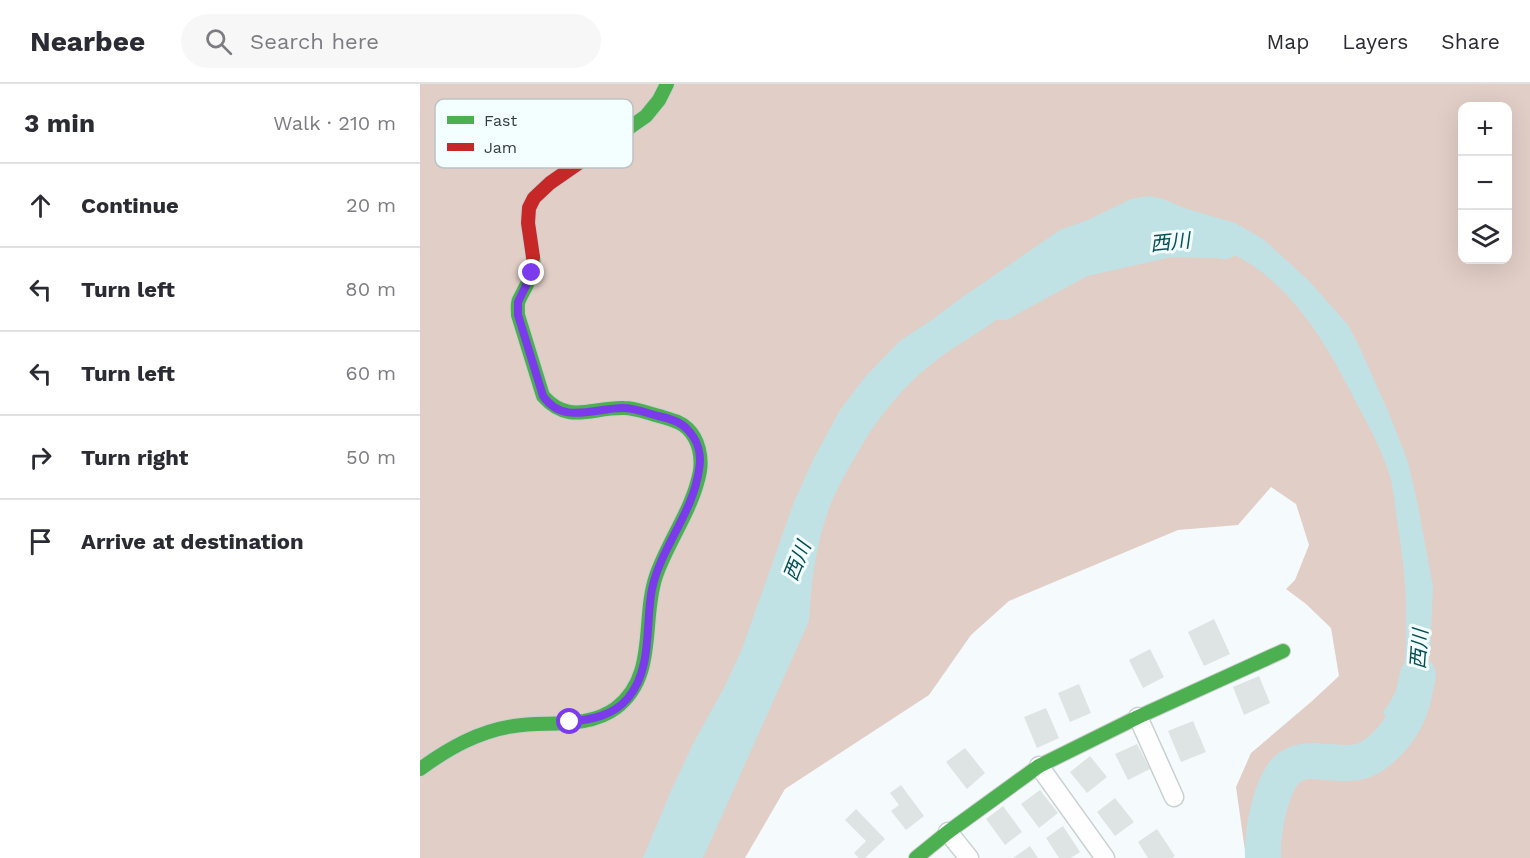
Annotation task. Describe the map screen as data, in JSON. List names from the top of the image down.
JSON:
{
  "water": ["西川"],
  "legend": ["Fast", "Jam"],
  "page": {
    "header": "Nearbee",
    "search": "Search here",
    "nav": ["Map", "Layers", "Share"],
    "heading": ["3 min", "Walk · 210 m"],
    "map_buttons": ["+", "−"],
    "list": [
      ["Continue", "20 m"],
      ["Turn left", "80 m"],
      ["Turn left", "60 m"],
      ["Turn right", "50 m"],
      "Arrive at destination"
    ]
  }
}
